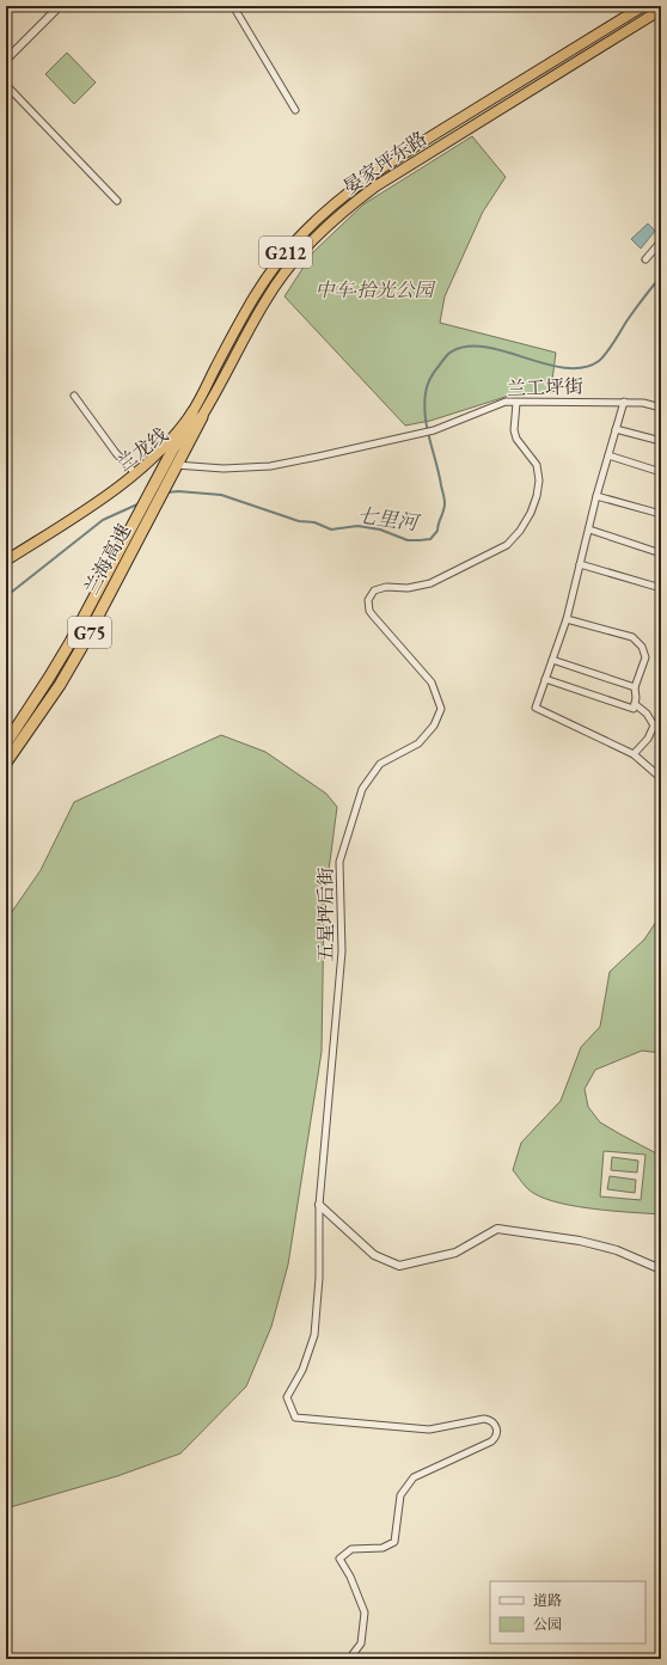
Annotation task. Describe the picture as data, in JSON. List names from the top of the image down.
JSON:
{
  "streets": {
    "highway": [
      "晏家坪东路",
      "G212",
      "兰龙线",
      "兰海高速",
      "G75"
    ],
    "street": ["兰工坪街", "五星坪后街"]
  },
  "crossings": [
    ["晏家坪东路", "兰龙线"],
    ["晏家坪东路", "兰海高速"],
    ["兰工坪街", "兰龙线"],
    ["兰工坪街", "兰海高速"],
    ["兰工坪街", "五星坪后街"],
    ["兰龙线", "兰海高速"]
  ],
  "water": ["七里河"],
  "parks": ["中车·拾光公园"],
  "legend": ["道路", "公园"]
}
